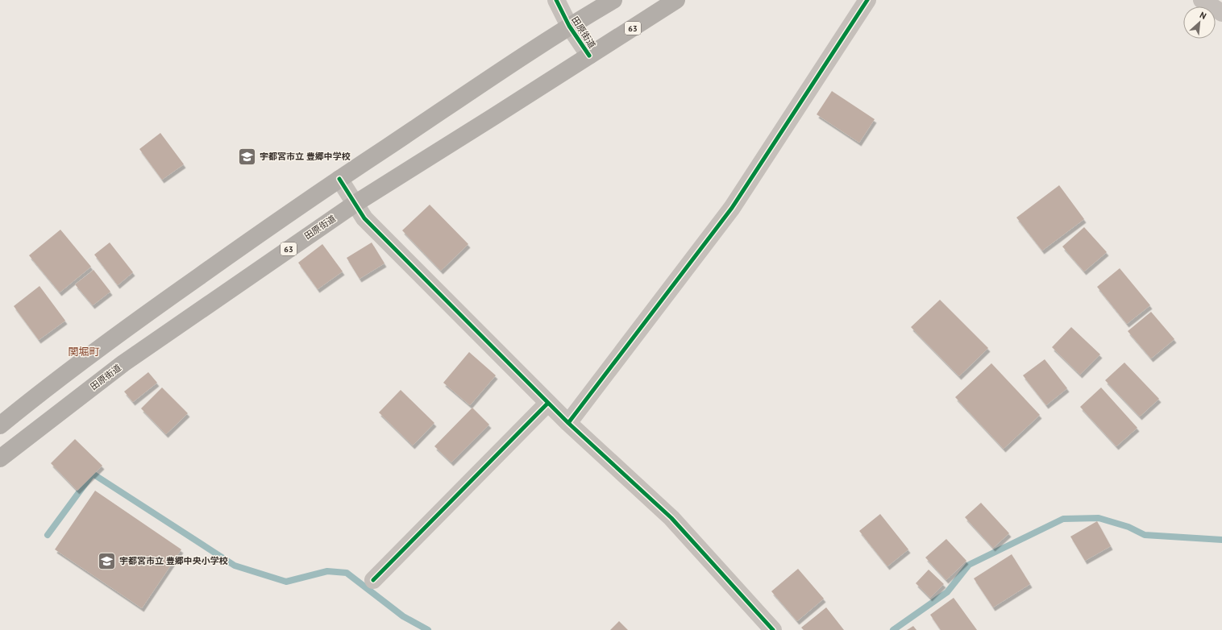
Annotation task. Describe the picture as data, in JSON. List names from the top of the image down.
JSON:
{
  "streets": {
    "main road": ["63", "田原街道"]
  },
  "crossings": [
    ["63", "田原街道"]
  ],
  "districts": ["関堀町"],
  "places": {
    "school or university": ["宇都宮市立 豊郷中学校", "宇都宮市立 豊郷中央小学校"]
  },
  "north": "top right"
}
